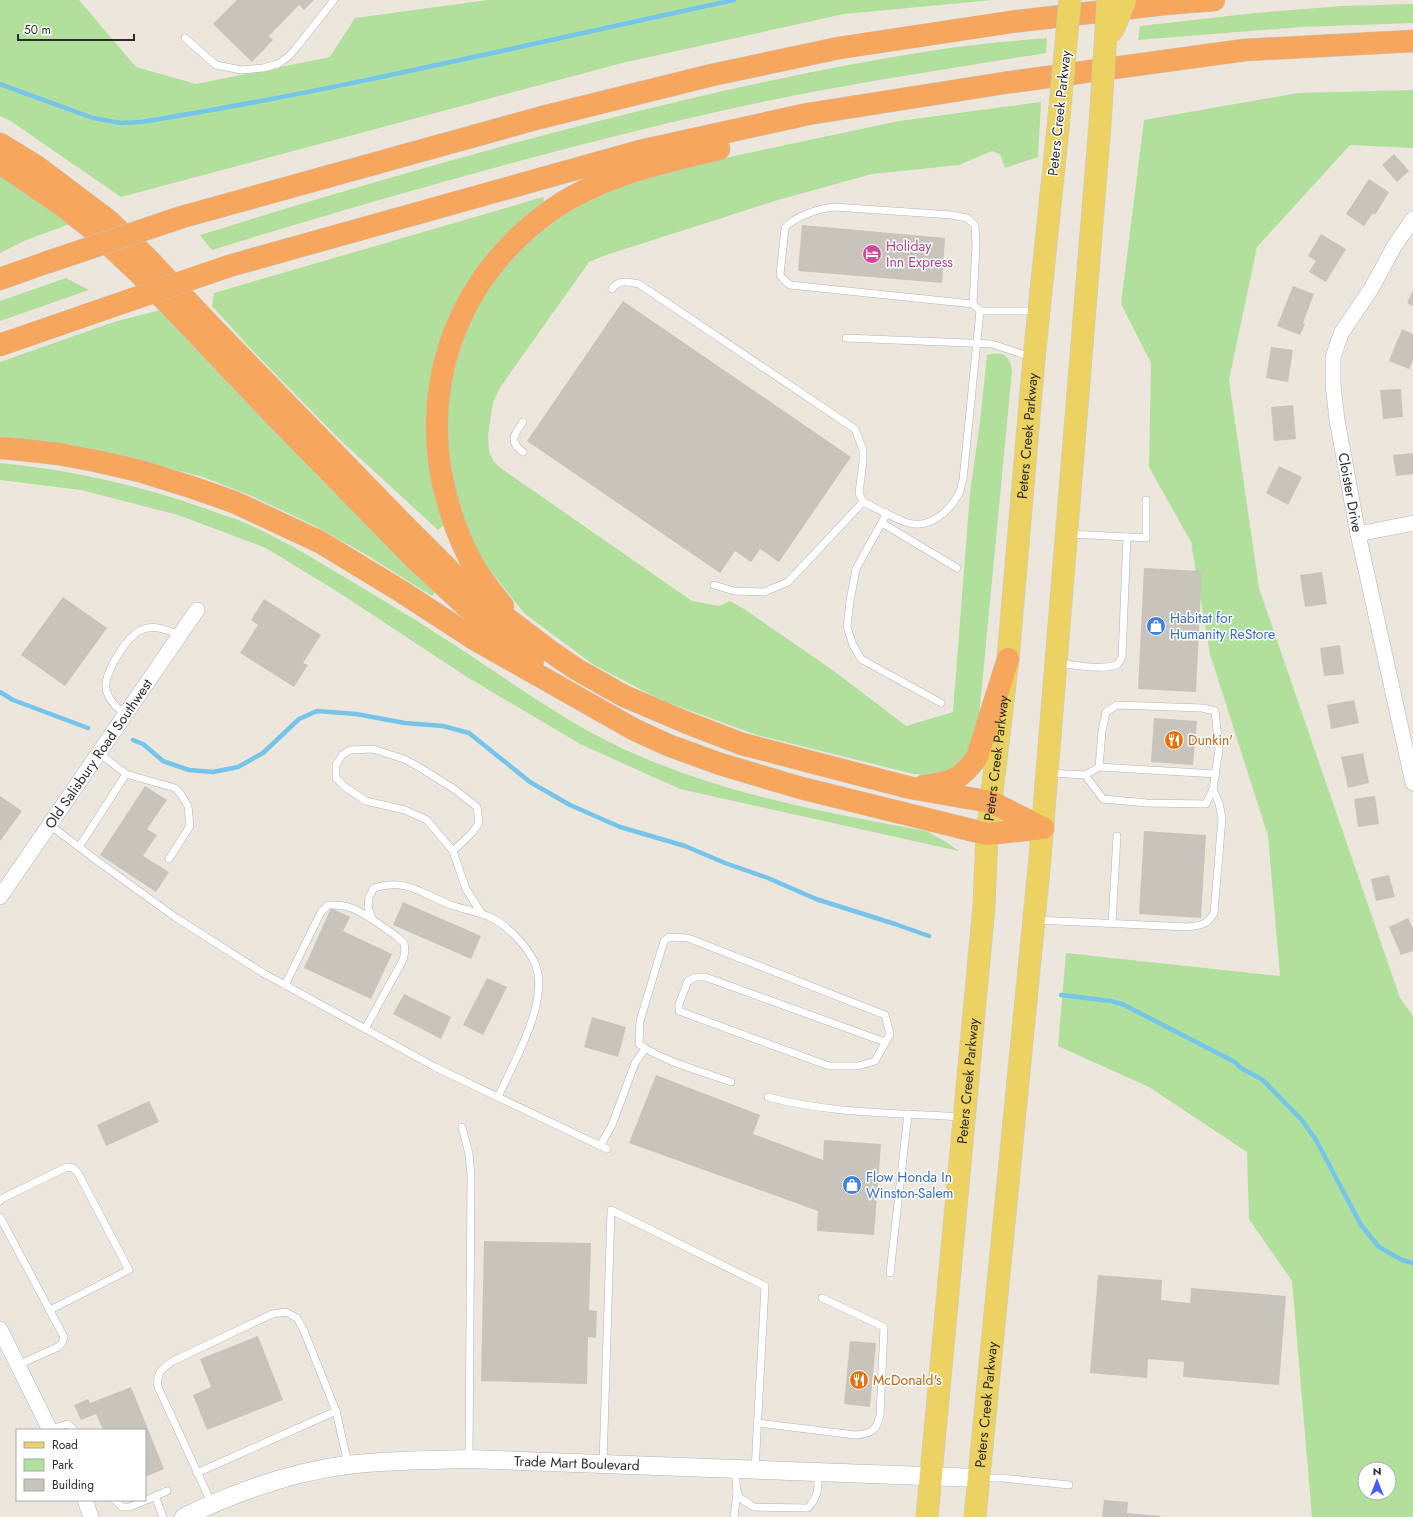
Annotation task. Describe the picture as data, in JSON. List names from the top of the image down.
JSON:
{
  "streets": {
    "main road": ["Peters Creek Parkway"],
    "street": ["Cloister Drive", "Old Salisbury Road Southwest", "Trade Mart Boulevard"]
  },
  "crossings": [
    ["Peters Creek Parkway", "Trade Mart Boulevard"]
  ],
  "places": {
    "hotel": ["Holiday Inn Express"],
    "shop": ["Habitat for Humanity ReStore", "Flow Honda In Winston-Salem"],
    "restaurant": ["Dunkin'", "McDonald's"]
  },
  "legend": ["Road", "Park", "Building"],
  "scale_bar": "50 m",
  "north": "top"
}
